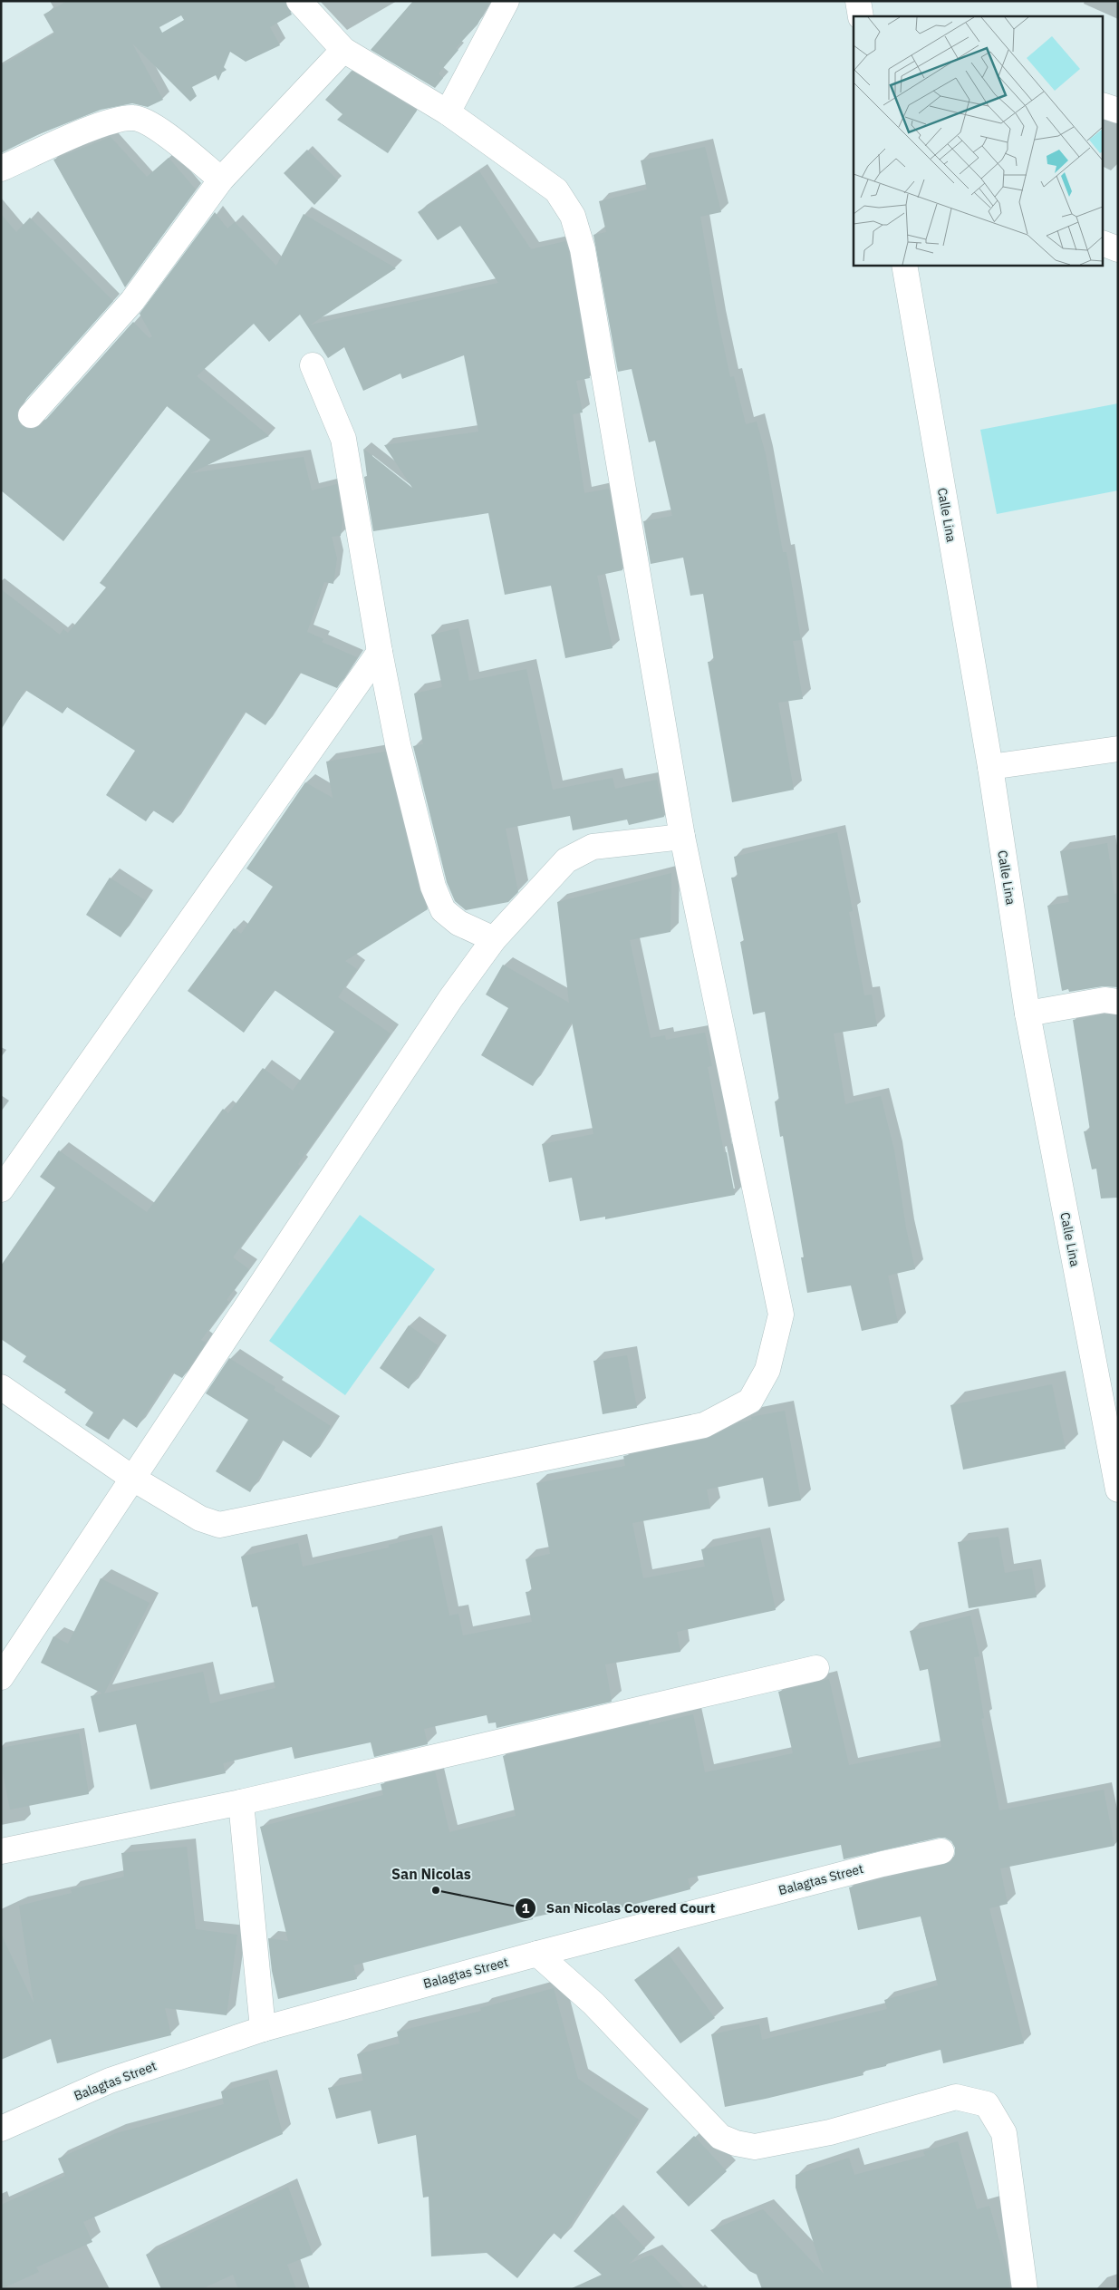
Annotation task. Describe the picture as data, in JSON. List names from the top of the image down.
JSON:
{
  "streets": {
    "street": ["Calle Lina", "Balagtas Street"]
  },
  "districts": ["San Nicolas"],
  "places": ["San Nicolas Covered Court"]
}
